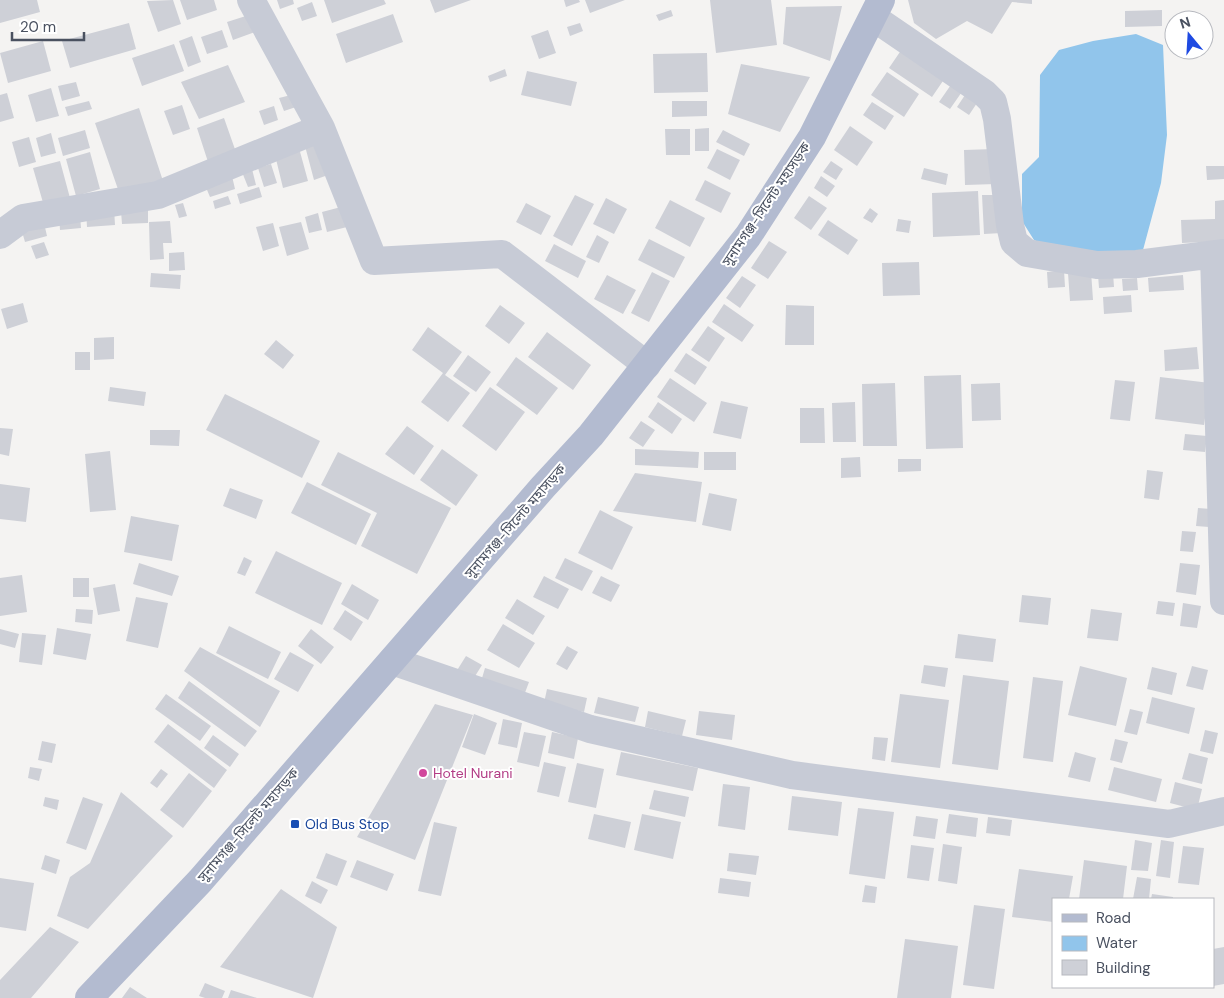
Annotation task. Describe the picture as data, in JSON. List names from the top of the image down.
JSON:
{
  "streets": {
    "main road": ["সুনামগঞ্জ-সিলেট মহাসড়ক"]
  },
  "places": {
    "other": ["Hotel Nurani"],
    "transit": ["Old Bus Stop"]
  },
  "legend": ["Road", "Water", "Building"],
  "scale_bar": "20 m",
  "north": "top"
}
